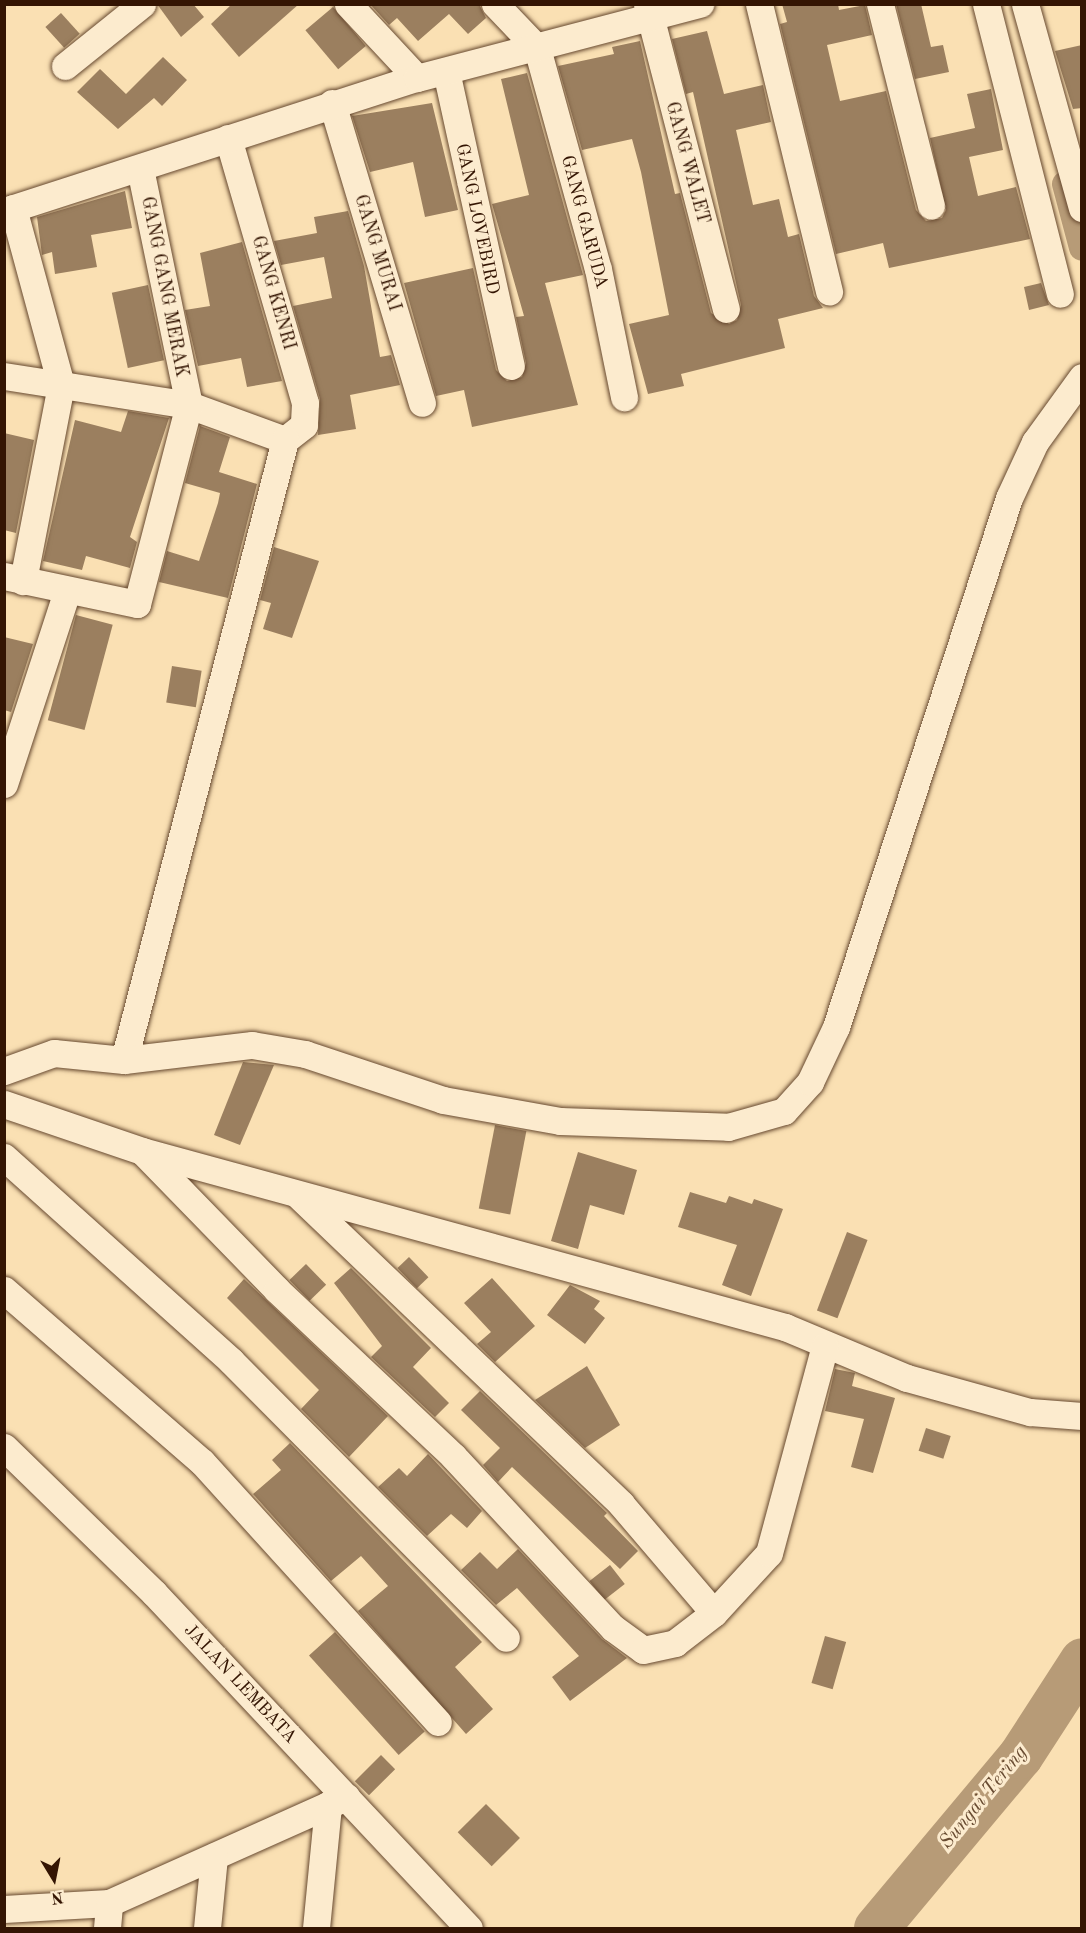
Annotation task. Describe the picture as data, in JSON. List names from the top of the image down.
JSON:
{
  "streets": {
    "street": [
      "GANG WALET",
      "GANG LOVEBIRD",
      "GANG GARUDA",
      "GANG MURAI",
      "GANG GANG MERAK",
      "GANG KENRI",
      "JALAN LEMBATA"
    ]
  },
  "water": ["Sungai Tering"],
  "north": "bottom"
}
